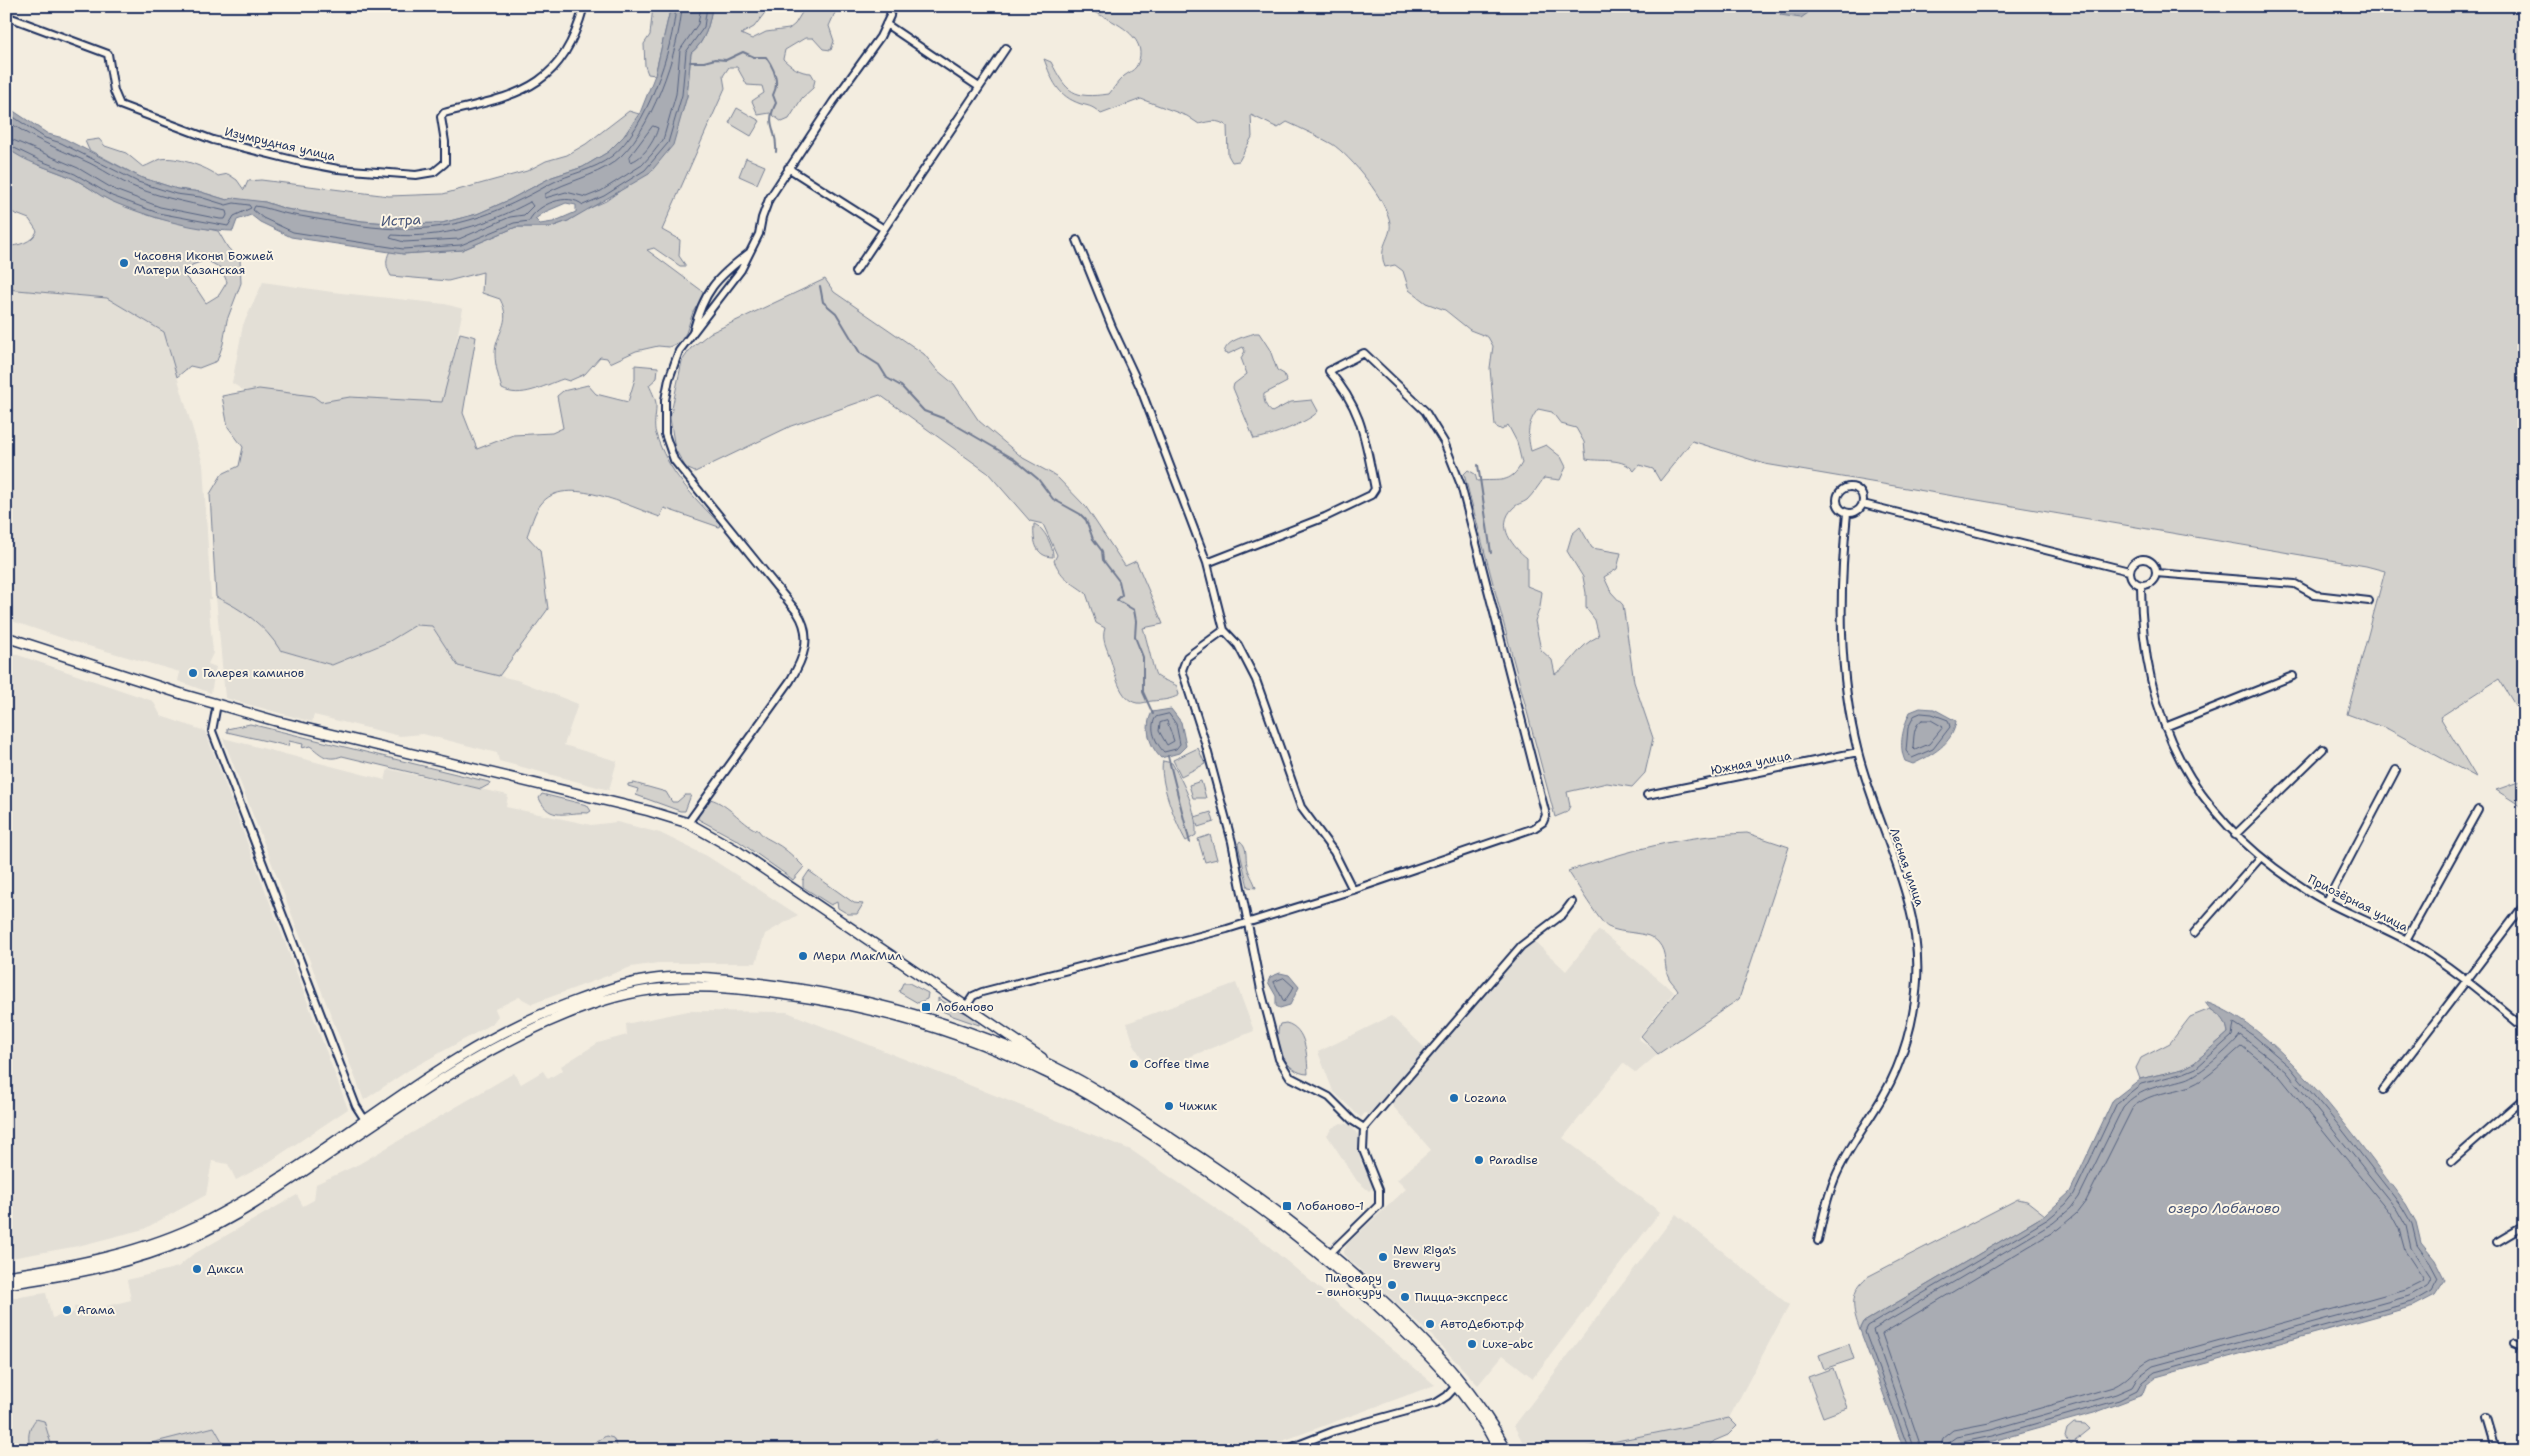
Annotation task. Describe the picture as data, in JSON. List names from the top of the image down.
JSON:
{
  "streets": {
    "street": [
      "Изумрудная улица",
      "Южная улица",
      "Лесная улица",
      "Приозёрная улица"
    ]
  },
  "crossings": [
    ["Южная улица", "Лесная улица"]
  ],
  "water": ["Истра", "озеро Лобаново"],
  "places": {
    "other": [
      "Часовня Иконы Божией Матери Казанская",
      "Галерея каминов",
      "Мери МакМил",
      "Coffee time",
      "Lozana",
      "Чижик",
      "Paradise",
      "New Riga's Brewery",
      "Дикси",
      "Пивовару - винокуру",
      "Пицца-экспресс",
      "Агама",
      "АвтоДебют.рф",
      "Luxe-abc"
    ],
    "transit": ["Лобаново", "Лобаново-1"]
  }
}
